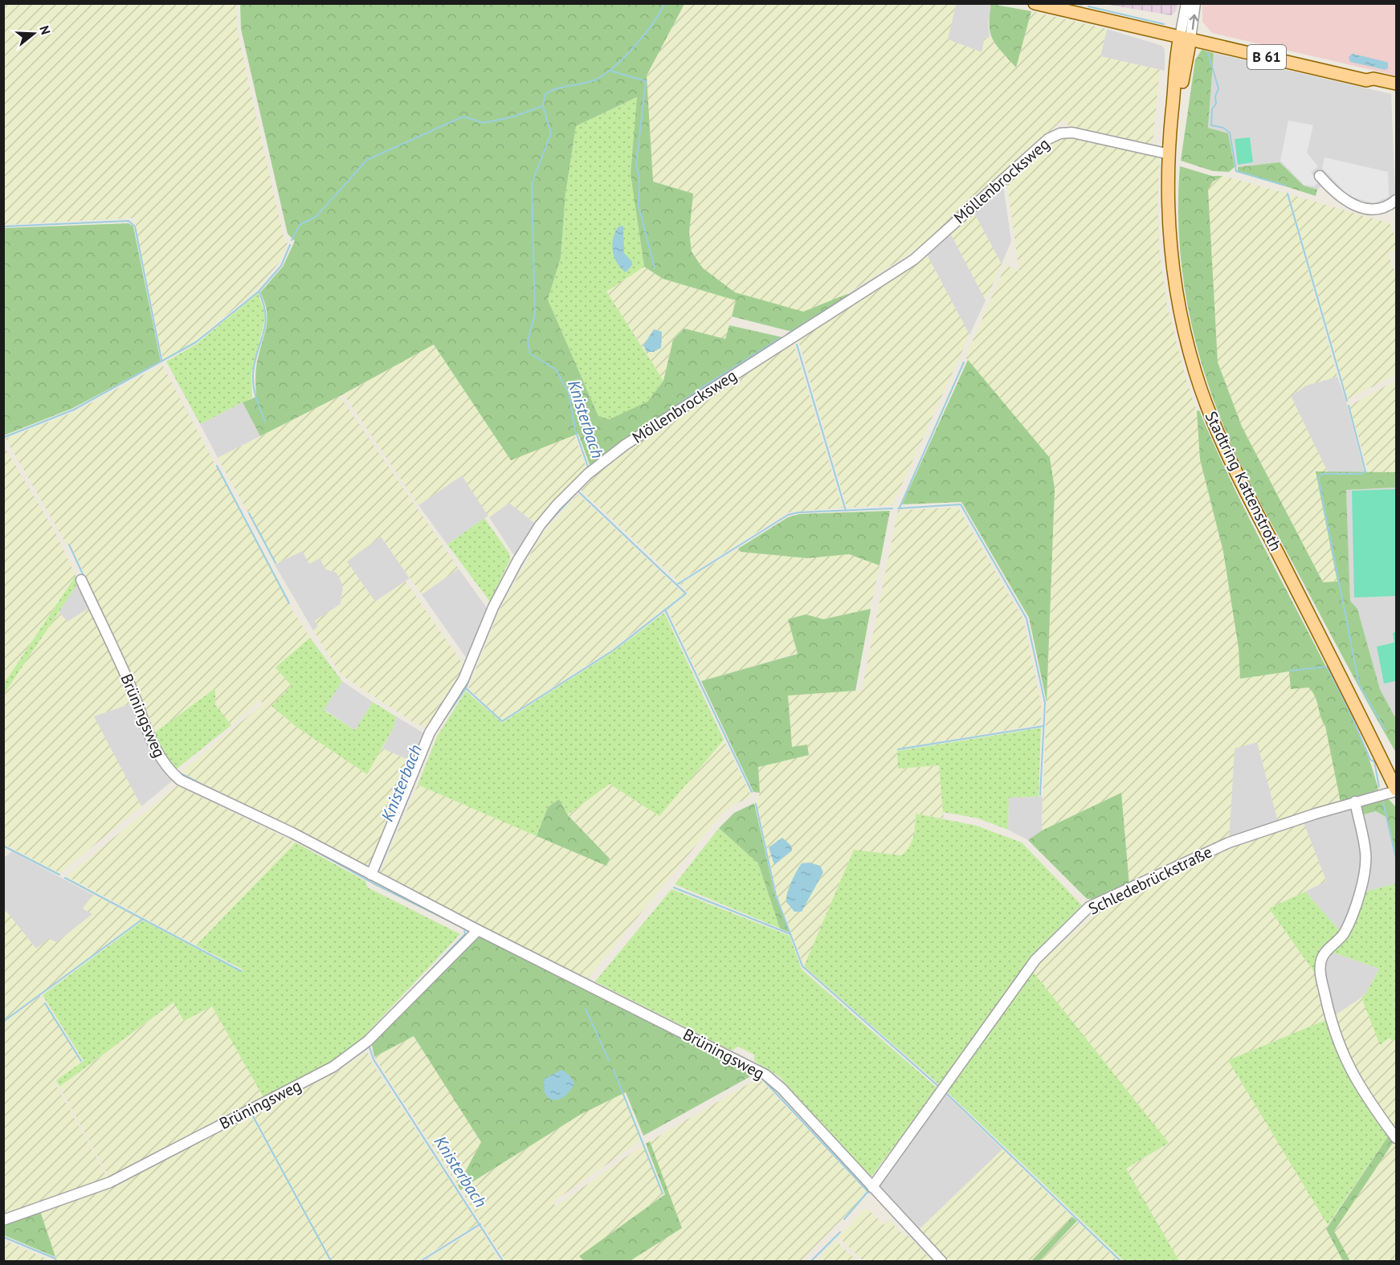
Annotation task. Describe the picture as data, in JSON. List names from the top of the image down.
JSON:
{
  "streets": {
    "main road": ["B 61", "Stadtring Kattenstroth"],
    "street": ["Möllenbrocksweg", "Brüningsweg", "Schledebrückstraße"]
  },
  "crossings": [
    ["B 61", "Stadtring Kattenstroth"],
    ["Möllenbrocksweg", "Stadtring Kattenstroth"],
    ["Möllenbrocksweg", "Brüningsweg"],
    ["Stadtring Kattenstroth", "Schledebrückstraße"],
    ["Brüningsweg", "Schledebrückstraße"]
  ],
  "water": ["Knisterbach"],
  "north": "right"
}
